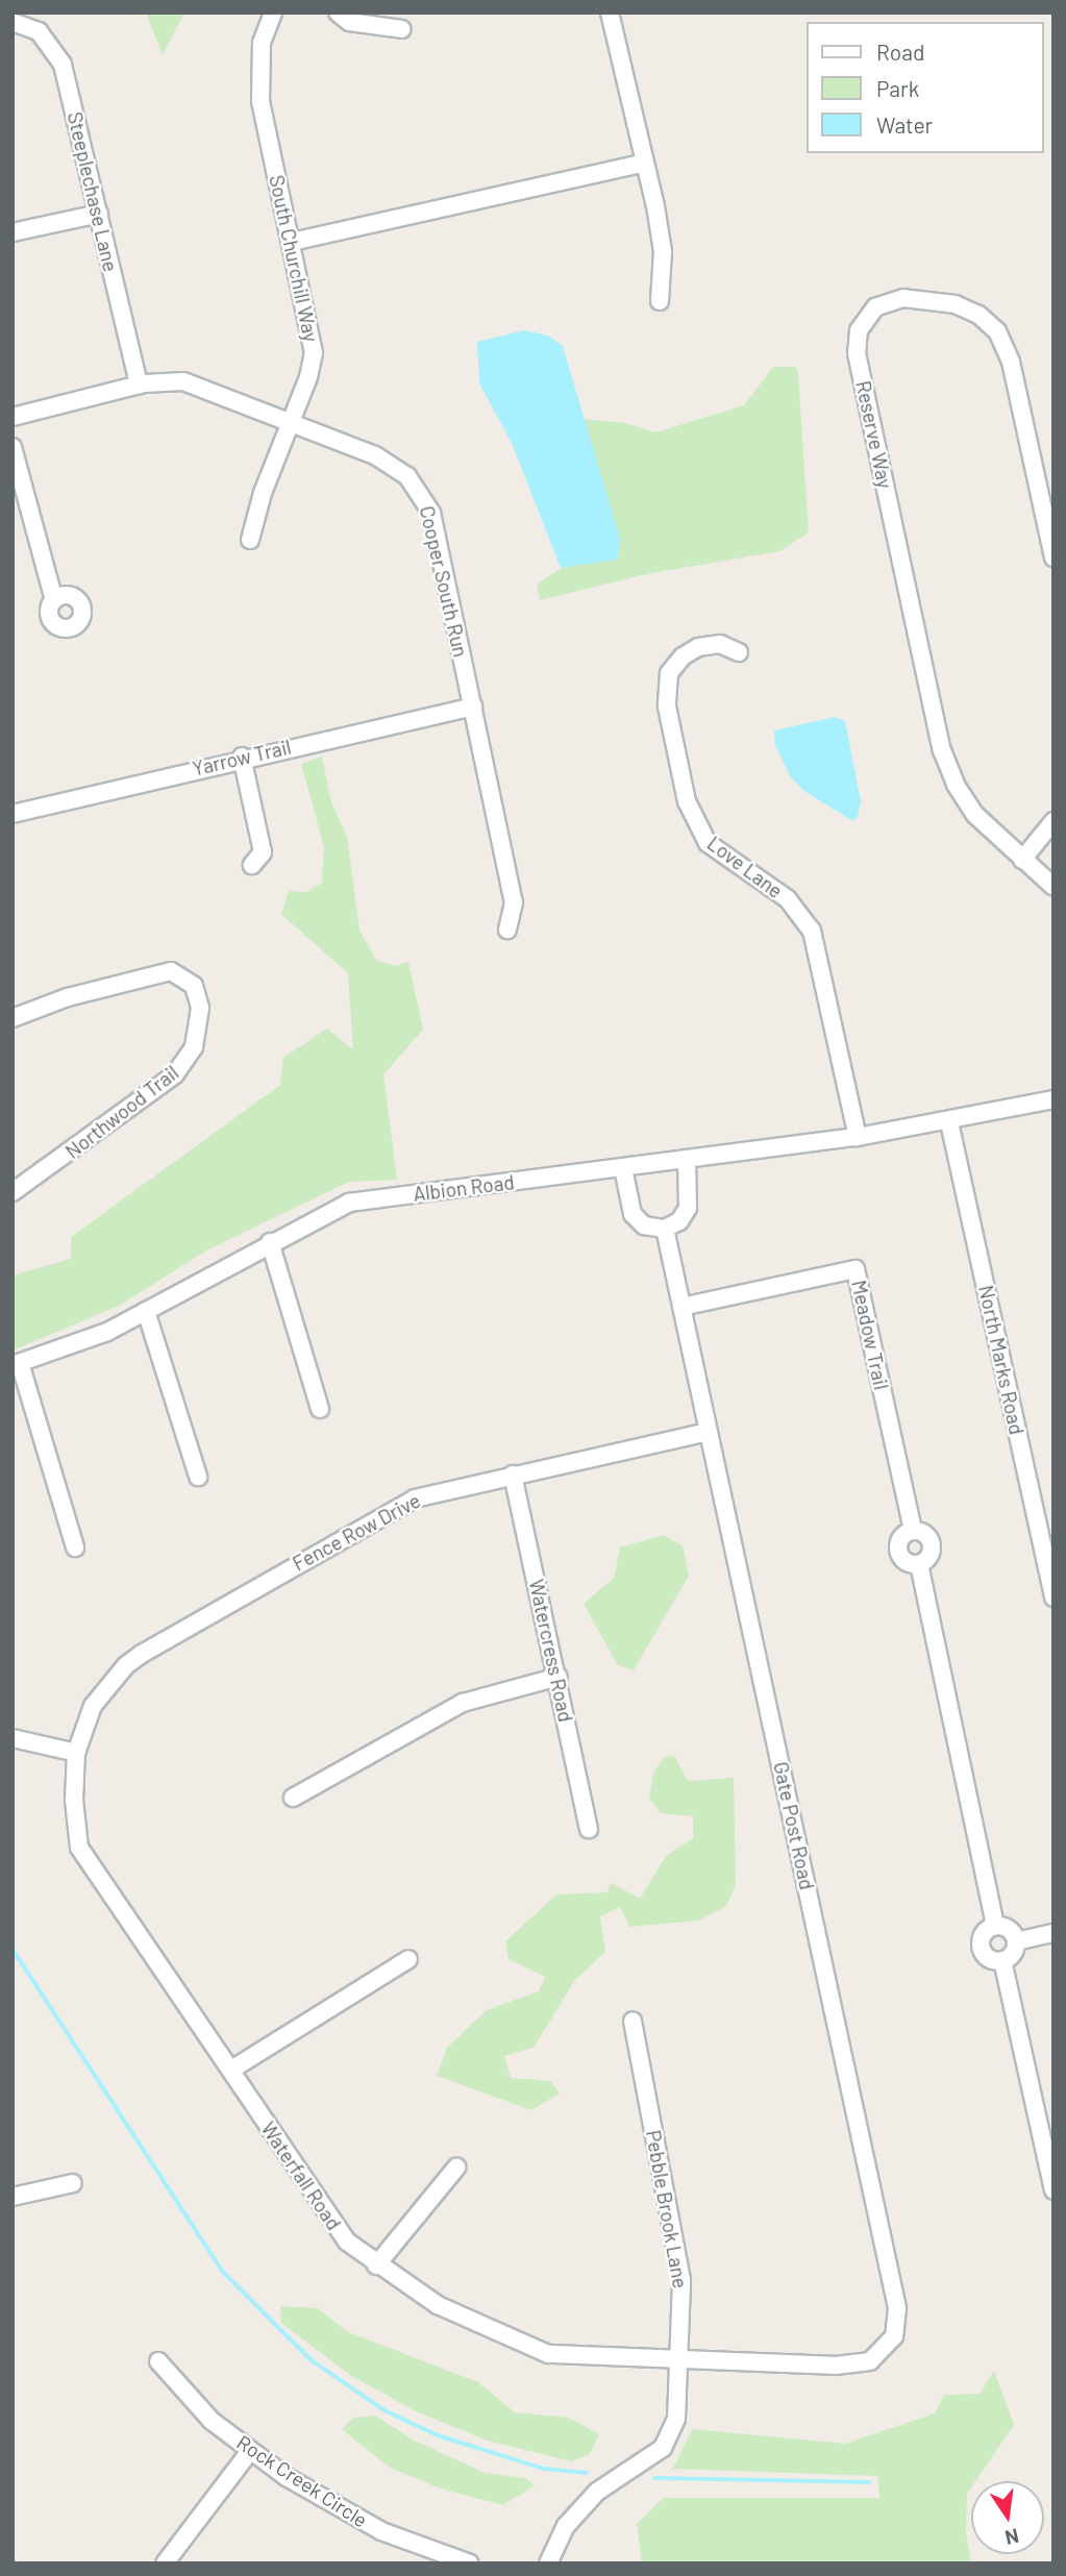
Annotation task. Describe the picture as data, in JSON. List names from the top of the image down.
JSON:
{
  "streets": {
    "street": [
      "Steeplechase Lane",
      "South Churchill Way",
      "Reserve Way",
      "Cooper South Run",
      "Yarrow Trail",
      "Love Lane",
      "Northwood Trail",
      "Albion Road",
      "Meadow Trail",
      "North Marks Road",
      "Fence Row Drive",
      "Watercress Road",
      "Gate Post Road",
      "Waterfall Road",
      "Pebble Brook Lane",
      "Rock Creek Circle"
    ]
  },
  "crossings": [
    ["Steeplechase Lane", "Cooper South Run"],
    ["South Churchill Way", "Cooper South Run"],
    ["Cooper South Run", "Yarrow Trail"],
    ["Love Lane", "Albion Road"],
    ["Albion Road", "North Marks Road"],
    ["Meadow Trail", "Gate Post Road"],
    ["Fence Row Drive", "Watercress Road"],
    ["Fence Row Drive", "Gate Post Road"],
    ["Fence Row Drive", "Waterfall Road"],
    ["Gate Post Road", "Waterfall Road"],
    ["Waterfall Road", "Pebble Brook Lane"]
  ],
  "legend": ["Road", "Park", "Water"],
  "north": "bottom"
}
